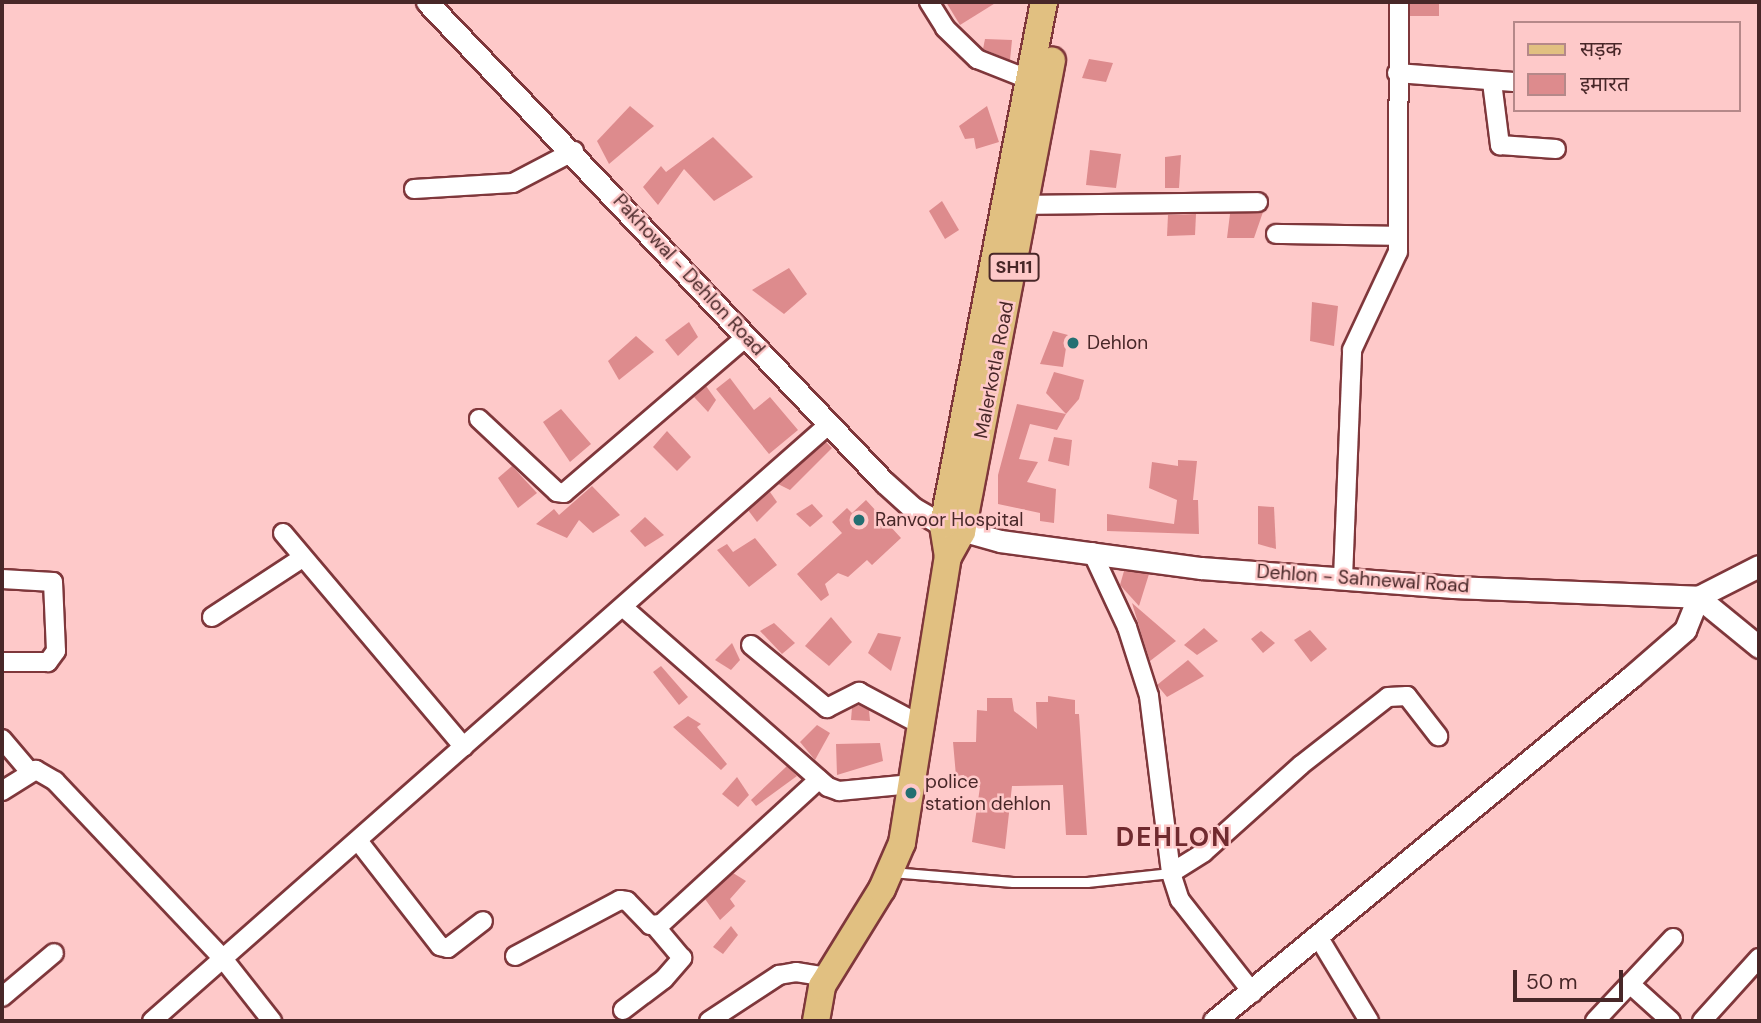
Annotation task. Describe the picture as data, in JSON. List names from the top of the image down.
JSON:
{
  "streets": {
    "main road": ["SH11", "Malerkotla Road"],
    "street": ["Pakhowal - Dehlon Road", "Dehlon - Sahnewal Road"]
  },
  "crossings": [
    ["SH11", "Pakhowal - Dehlon Road"],
    ["SH11", "Malerkotla Road"],
    ["SH11", "Dehlon - Sahnewal Road"],
    ["Pakhowal - Dehlon Road", "Malerkotla Road"],
    ["Pakhowal - Dehlon Road", "Dehlon - Sahnewal Road"],
    ["Malerkotla Road", "Dehlon - Sahnewal Road"]
  ],
  "districts": ["DEHLON"],
  "places": ["Dehlon", "Ranvoor Hospital", "police station dehlon"],
  "legend": ["सड़क", "इमारत"],
  "scale_bar": "50 m"
}
